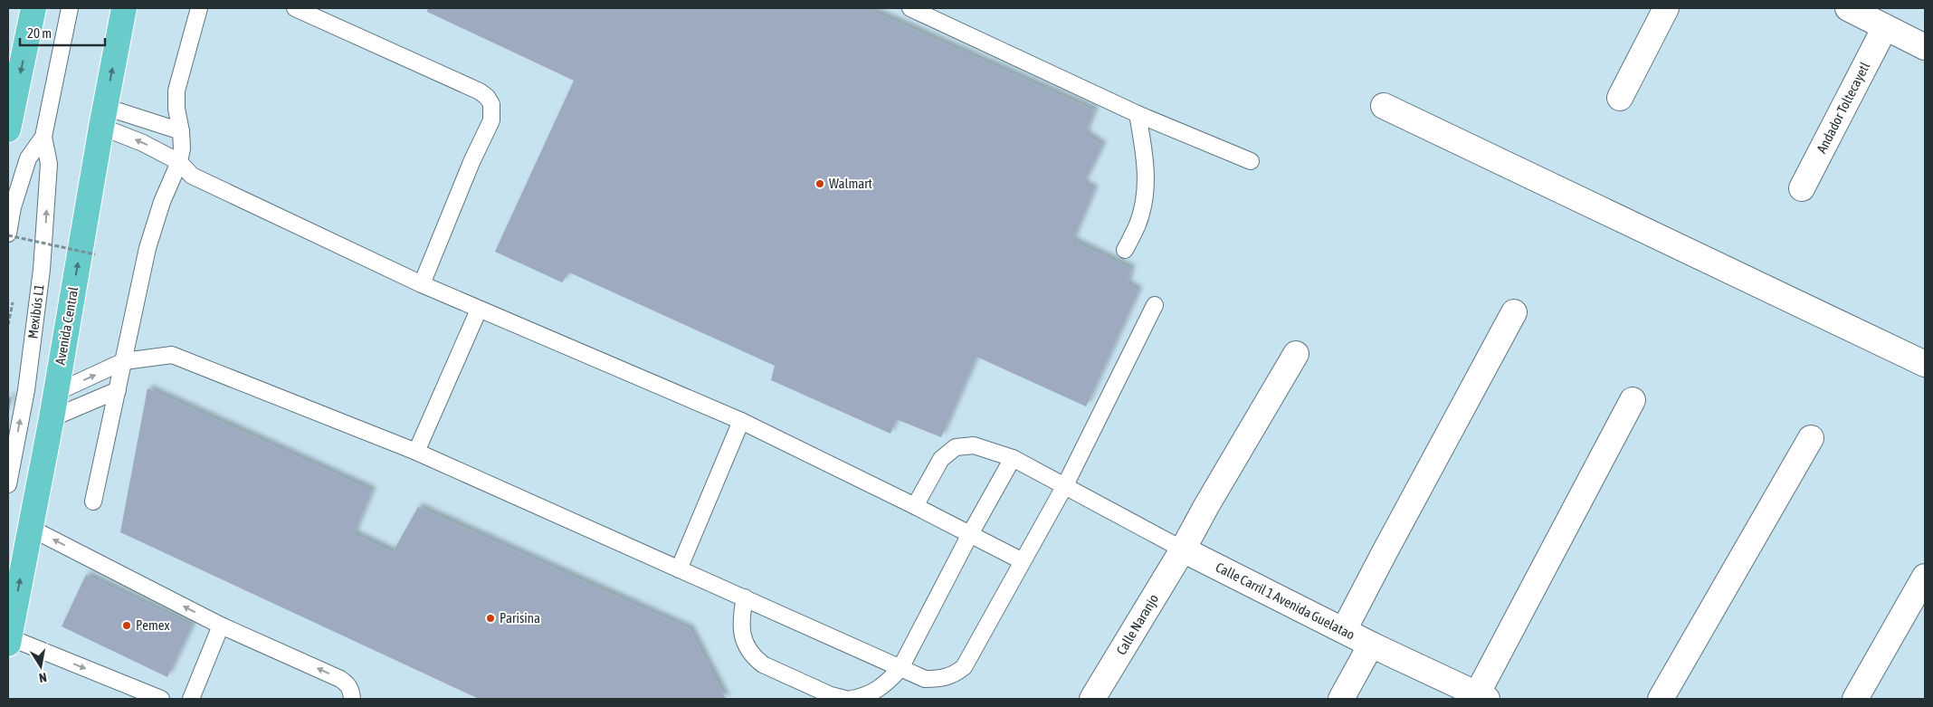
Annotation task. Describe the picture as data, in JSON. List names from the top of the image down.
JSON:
{
  "streets": {
    "highway": ["Avenida Central"],
    "street": ["Andador Toltecayetl", "Calle Carril 1 Avenida Guelatao", "Calle Naranjo"],
    "lane": ["Mexibús L1"]
  },
  "crossings": [
    ["Calle Carril 1 Avenida Guelatao", "Calle Naranjo"]
  ],
  "one_way": ["Avenida Central"],
  "places": ["Walmart", "Parisina", "Pemex"],
  "scale_bar": "20 m",
  "north": "bottom"
}
